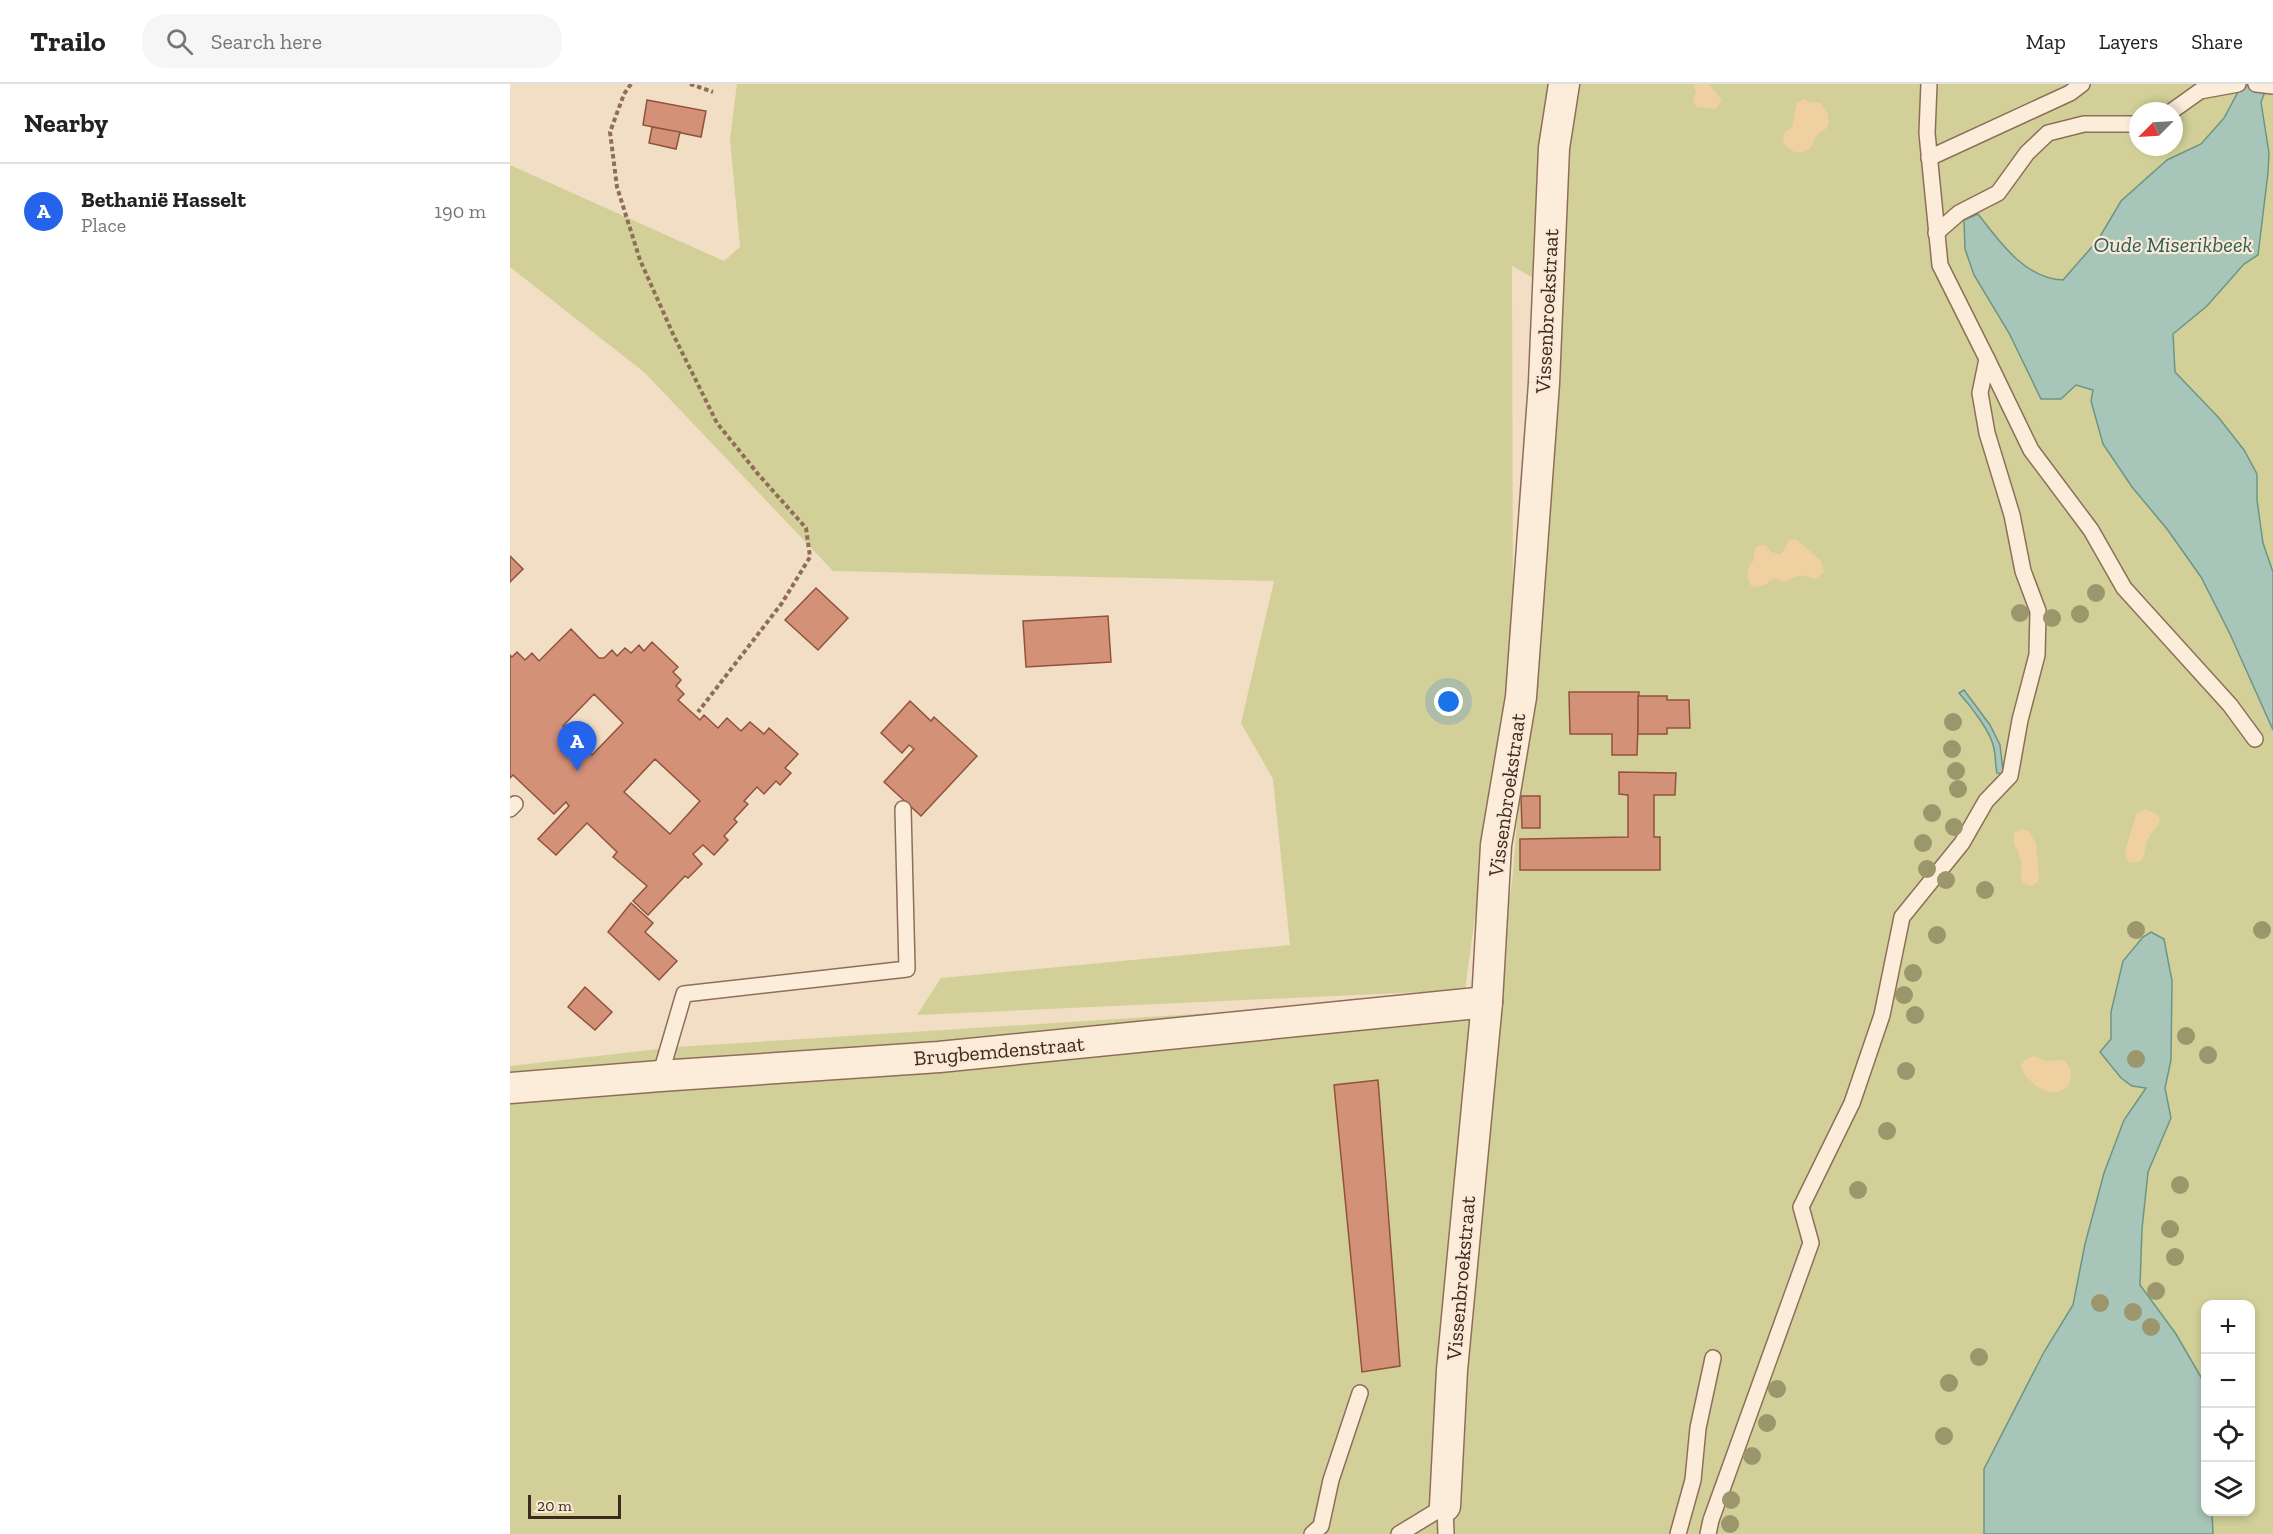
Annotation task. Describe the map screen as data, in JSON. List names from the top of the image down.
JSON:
{
  "streets": {
    "street": ["Vissenbroekstraat", "Brugbemdenstraat"]
  },
  "crossings": [
    ["Vissenbroekstraat", "Brugbemdenstraat"]
  ],
  "water": ["Oude Miserikbeek"],
  "scale_bar": "20 m",
  "north": "bottom left",
  "page": {
    "header": "Trailo",
    "search": "Search here",
    "nav": ["Map", "Layers", "Share"],
    "heading": "Nearby",
    "list": [
      {
        "mark": "A",
        "name": "Bethanië Hasselt",
        "note": "Place",
        "value": "190 m"
      }
    ],
    "pins": "A",
    "map_buttons": ["+", "−"],
    "scale": "20 m"
  }
}
